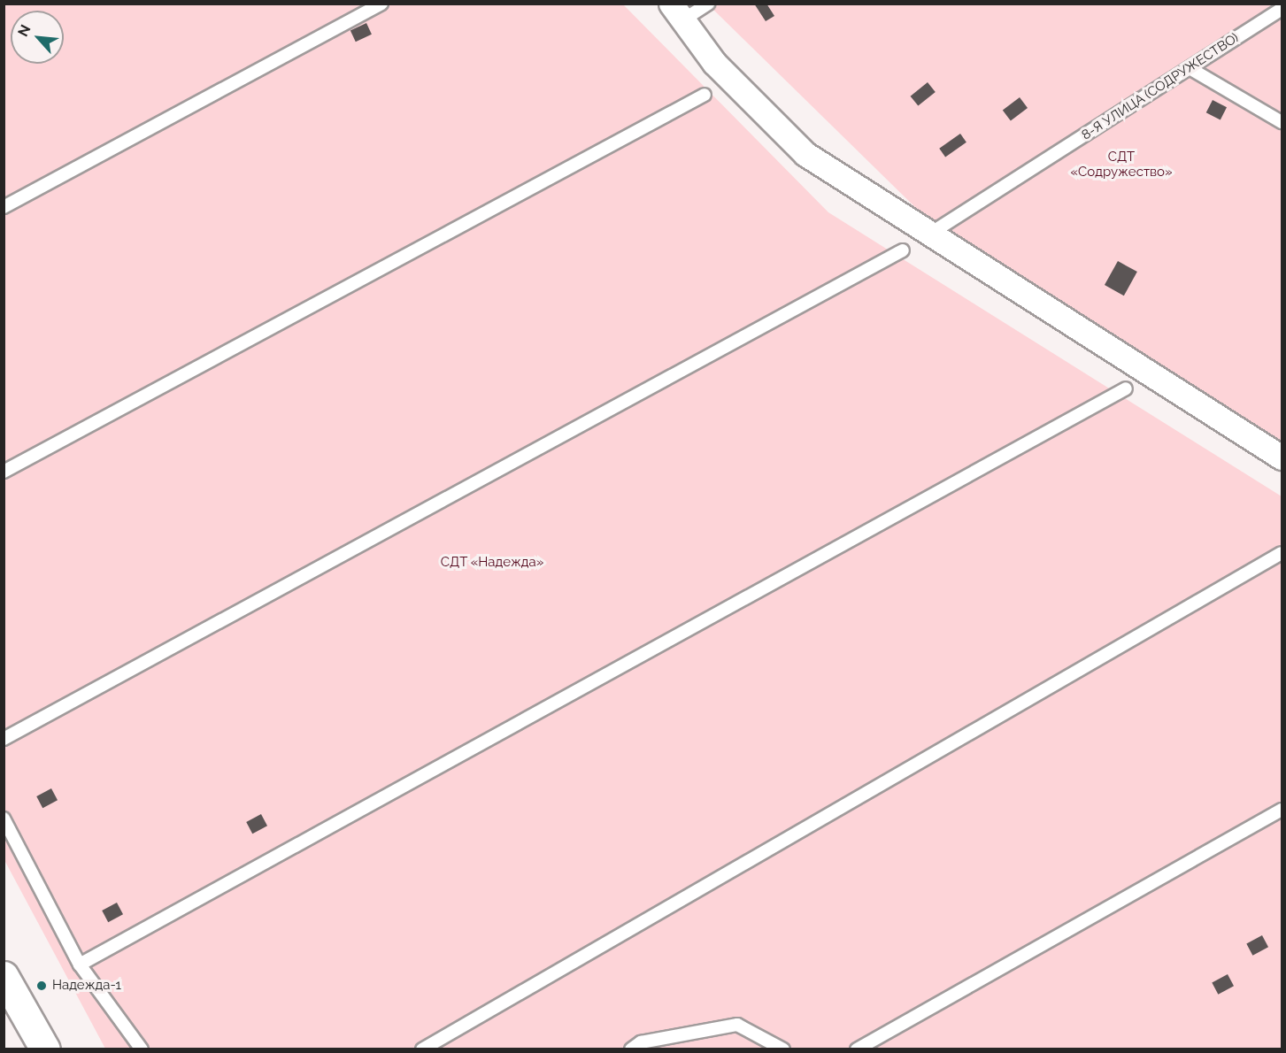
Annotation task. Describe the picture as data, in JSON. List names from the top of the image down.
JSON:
{
  "streets": {
    "lane": ["8-Я УЛИЦА (СОДРУЖЕСТВО)"]
  },
  "parks": ["СДТ «Содружество»", "СДТ «Надежда»"],
  "places": ["Надежда-1"],
  "north": "top left"
}
